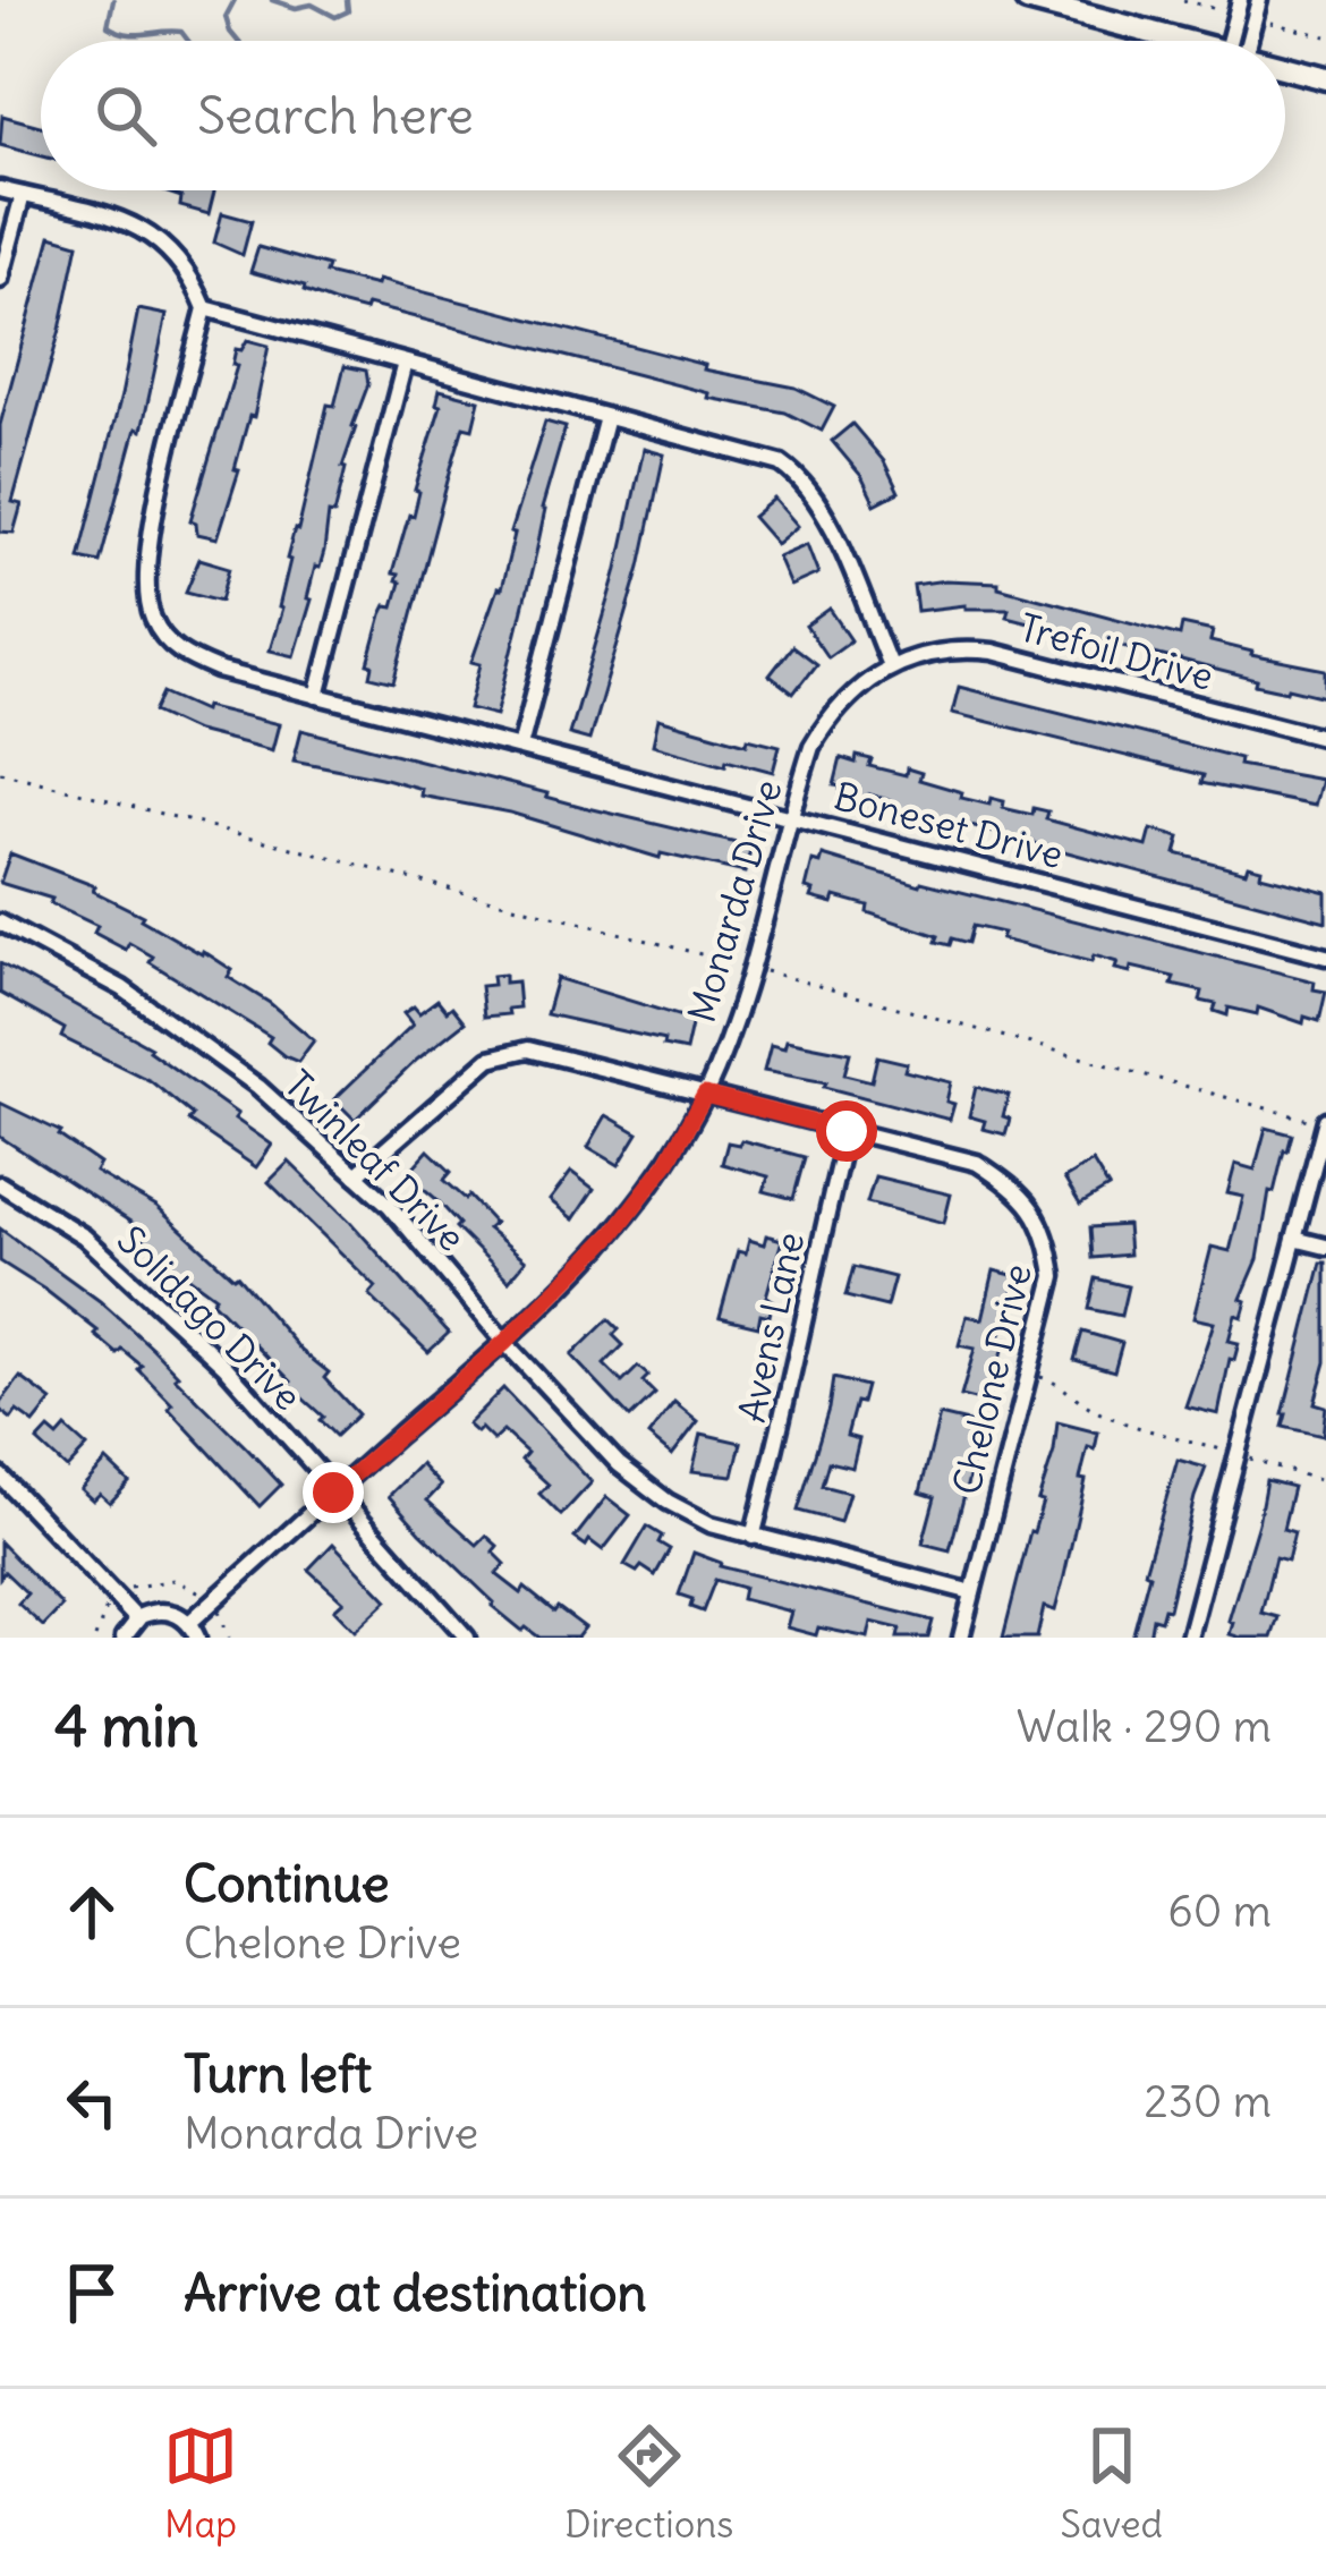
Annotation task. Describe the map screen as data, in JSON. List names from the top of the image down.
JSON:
{
  "streets": {
    "street": [
      "Trefoil Drive",
      "Boneset Drive",
      "Monarda Drive",
      "Twinleaf Drive",
      "Solidago Drive",
      "Avens Lane",
      "Chelone Drive"
    ]
  },
  "crossings": [
    ["Trefoil Drive", "Monarda Drive"],
    ["Boneset Drive", "Monarda Drive"],
    ["Monarda Drive", "Twinleaf Drive"],
    ["Monarda Drive", "Solidago Drive"],
    ["Monarda Drive", "Chelone Drive"],
    ["Twinleaf Drive", "Avens Lane"],
    ["Twinleaf Drive", "Chelone Drive"],
    ["Avens Lane", "Chelone Drive"]
  ],
  "page": {
    "search": "Search here",
    "heading": ["4 min", "Walk · 290 m"],
    "list": [
      ["Continue", "Chelone Drive", "60 m"],
      ["Turn left", "Monarda Drive", "230 m"],
      "Arrive at destination"
    ],
    "nav": ["Map", "Directions", "Saved"]
  }
}
